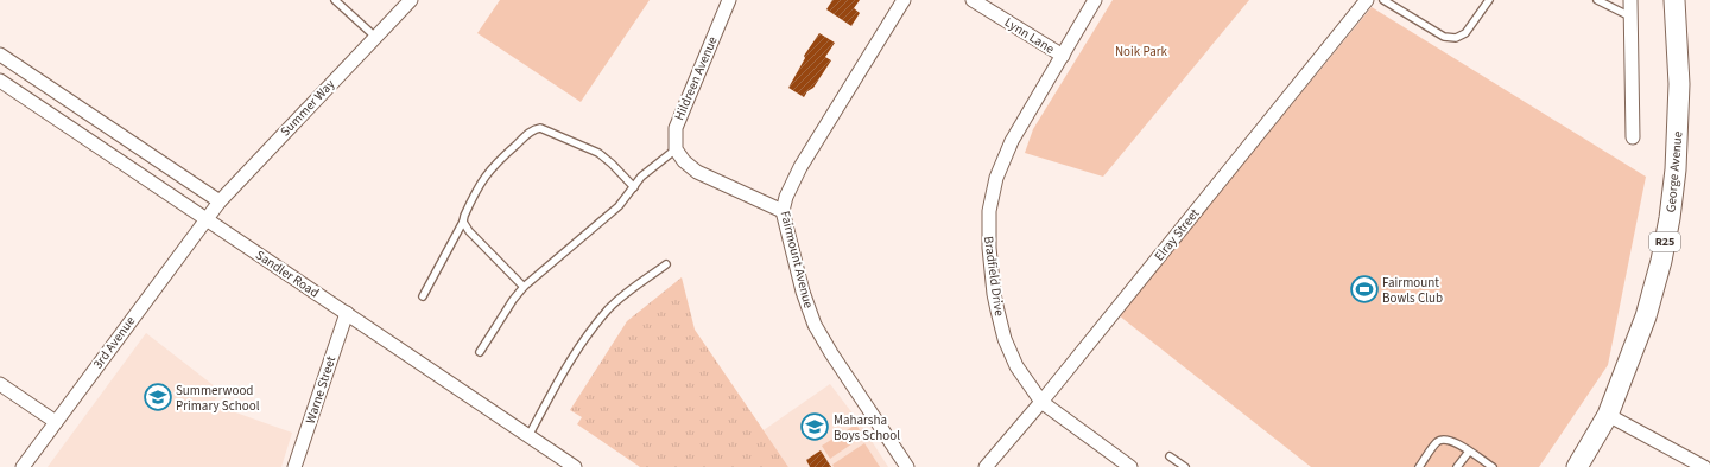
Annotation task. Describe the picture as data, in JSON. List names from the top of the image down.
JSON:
{
  "streets": {
    "main road": ["George Avenue", "R25"],
    "street": [
      "Lynn Lane",
      "Hildreen Avenue",
      "Summer Way",
      "Elray Street",
      "Fairmount Avenue",
      "Sandler Road",
      "Bradfield Drive",
      "3rd Avenue",
      "Warne Street"
    ]
  },
  "crossings": [
    ["Lynn Lane", "Bradfield Drive"],
    ["Summer Way", "Sandler Road"],
    ["Summer Way", "3rd Avenue"],
    ["Elray Street", "Bradfield Drive"],
    ["Sandler Road", "3rd Avenue"],
    ["Sandler Road", "Warne Street"]
  ],
  "parks": ["Noik Park"],
  "places": {
    "sports": ["Fairmount Bowls Club"],
    "school or university": ["Summerwood Primary School", "Maharsha Boys School"]
  }
}
